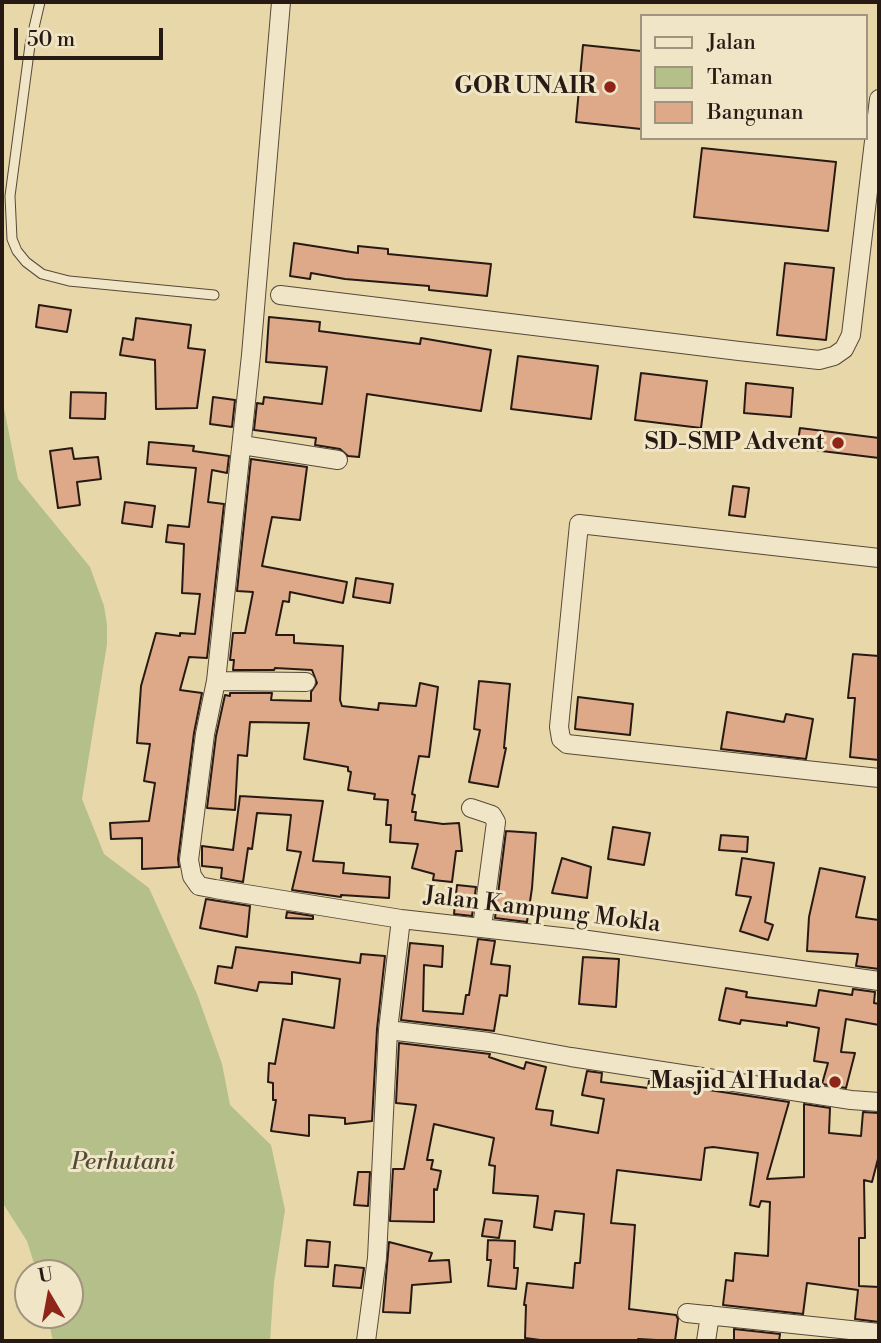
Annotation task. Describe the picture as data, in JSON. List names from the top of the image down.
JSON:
{
  "streets": {
    "street": ["Jalan Kampung Mokla"]
  },
  "parks": ["Perhutani"],
  "places": ["GOR UNAIR", "SD-SMP Advent", "Masjid Al Huda"],
  "legend": ["Jalan", "Taman", "Bangunan"],
  "scale_bar": "50 m",
  "north": "top"
}
